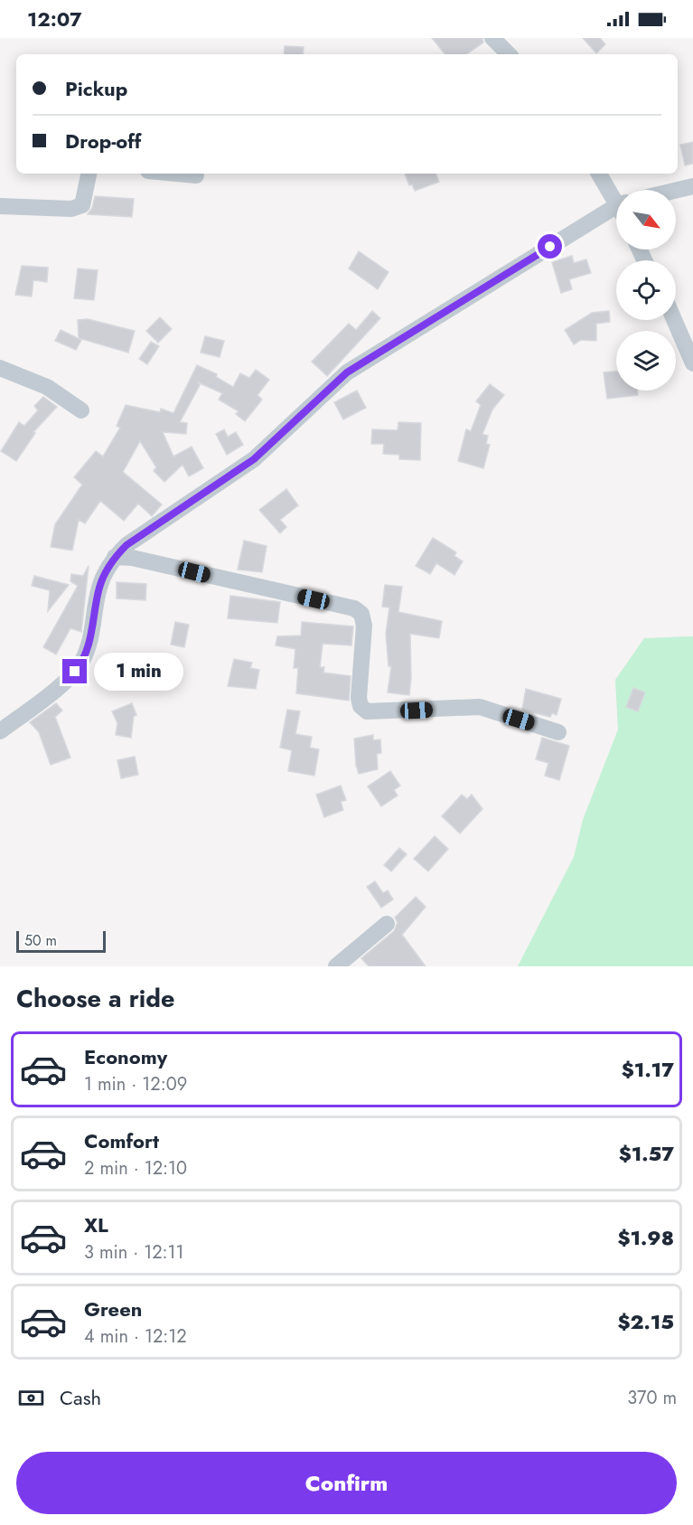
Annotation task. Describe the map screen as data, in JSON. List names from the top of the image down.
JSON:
{
  "scale_bar": "50 m",
  "north": "bottom right",
  "page": {
    "status": "12:07",
    "banner": ["Pickup", "Drop-off"],
    "bubble": "1 min",
    "scale": "50 m",
    "heading": "Choose a ride",
    "list": [
      {
        "name": "Economy",
        "note": "1 min · 12:09",
        "value": "$1.17"
      },
      {
        "name": "Comfort",
        "note": "2 min · 12:10",
        "value": "$1.57"
      },
      {
        "name": "XL",
        "note": "3 min · 12:11",
        "value": "$1.98"
      },
      {
        "name": "Green",
        "note": "4 min · 12:12",
        "value": "$2.15"
      }
    ],
    "pay": ["Cash", "370 m"],
    "buttons": "Confirm"
  }
}
